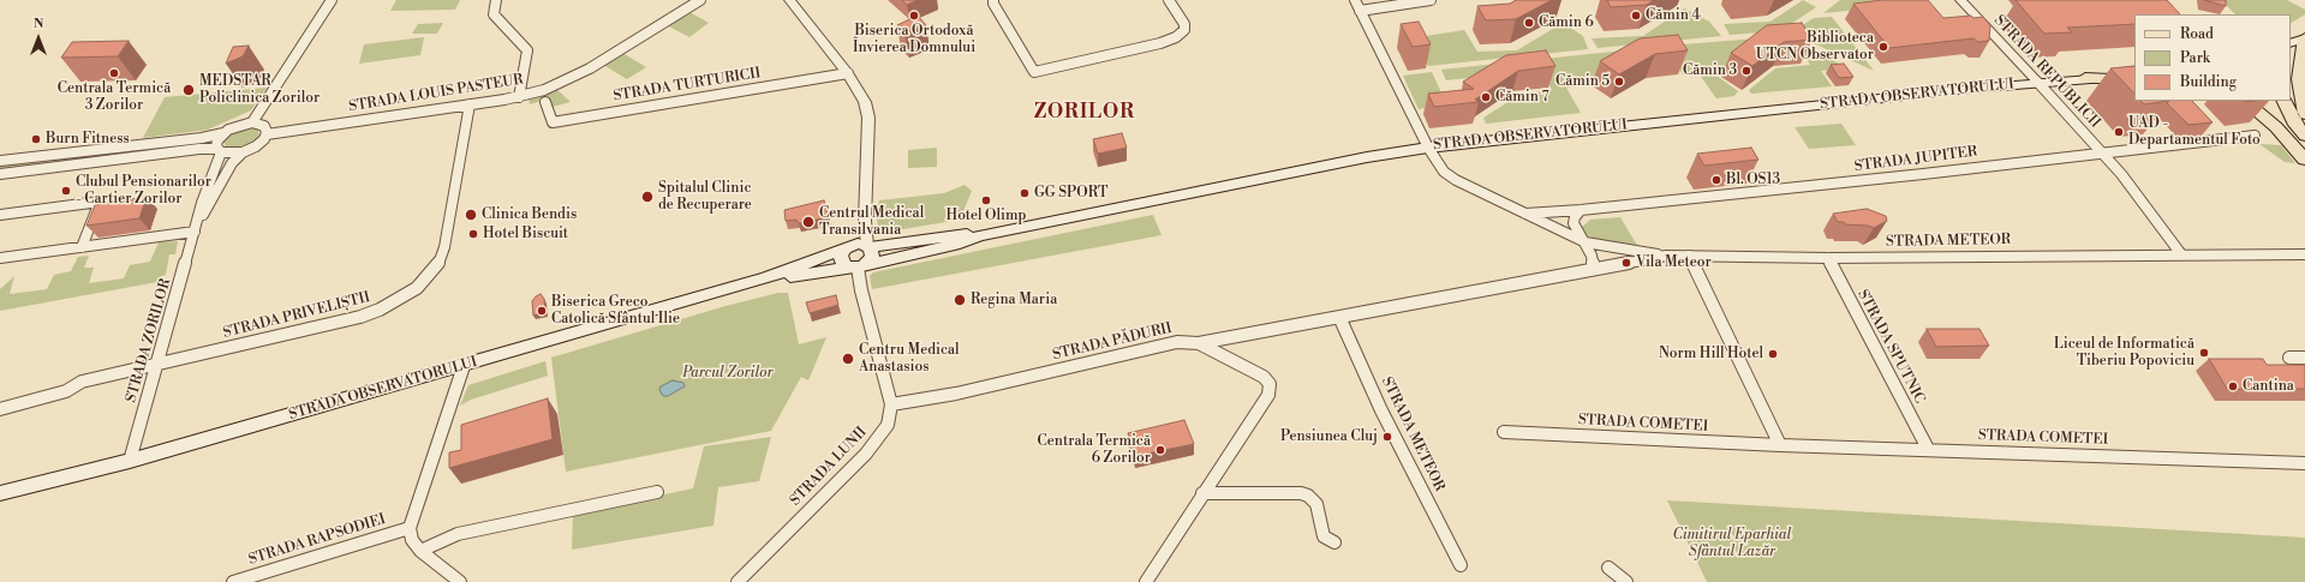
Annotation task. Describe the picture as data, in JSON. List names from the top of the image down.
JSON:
{
  "streets": {
    "main road": ["STRADA OBSERVATORULUI"],
    "street": [
      "STRADA REPUBLICII",
      "STRADA TURTURICII",
      "STRADA LOUIS PASTEUR",
      "STRADA JUPITER",
      "STRADA METEOR",
      "STRADA PRIVELIȘTII",
      "STRADA ZORILOR",
      "STRADA PĂDURII",
      "STRADA SPUTNIC",
      "STRADA COMETEI",
      "STRADA LUNII",
      "STRADA RAPSODIEI"
    ]
  },
  "crossings": [
    ["STRADA REPUBLICII", "STRADA OBSERVATORULUI"],
    ["STRADA REPUBLICII", "STRADA JUPITER"],
    ["STRADA REPUBLICII", "STRADA METEOR"],
    ["STRADA LOUIS PASTEUR", "STRADA PRIVELIȘTII"],
    ["STRADA LOUIS PASTEUR", "STRADA ZORILOR"],
    ["STRADA OBSERVATORULUI", "STRADA ZORILOR"],
    ["STRADA OBSERVATORULUI", "STRADA LUNII"],
    ["STRADA METEOR", "STRADA PĂDURII"],
    ["STRADA METEOR", "STRADA SPUTNIC"],
    ["STRADA PRIVELIȘTII", "STRADA ZORILOR"],
    ["STRADA PĂDURII", "STRADA LUNII"],
    ["STRADA SPUTNIC", "STRADA COMETEI"]
  ],
  "districts": ["ZORILOR"],
  "parks": ["Parcul Zorilor", "Cimitirul Eparhial Sfântul Lazăr"],
  "places": [
    "Biserica Ortodoxă Învierea Domnului",
    "Cămin 4",
    "Cămin 6",
    "Biblioteca UTCN Observator",
    "Cămin 3",
    "Centrala Termică 3 Zorilor",
    "Cămin 5",
    "MEDSTAR Policlinica Zorilor",
    "Cămin 7",
    "UAD - Departamentul Foto",
    "Burn Fitness",
    "Bl. OS13",
    "Clubul Pensionarilor - Cartier Zorilor",
    "GG SPORT",
    "Spitalul Clinic de Recuperare",
    "Hotel Olimp",
    "Clinica Bendis",
    "Centrul Medical Transilvania",
    "Hotel Biscuit",
    "Vila Meteor",
    "Regina Maria",
    "Biserica Greco Catolică Sfântul Ilie",
    "Liceul de Informatică Tiberiu Popoviciu",
    "Norm Hill Hotel",
    "Centru Medical Anastasios",
    "Cantina",
    "Pensiunea Cluj",
    "Centrala Termică 6 Zorilor"
  ],
  "legend": ["Road", "Park", "Building"],
  "north": "top"
}
